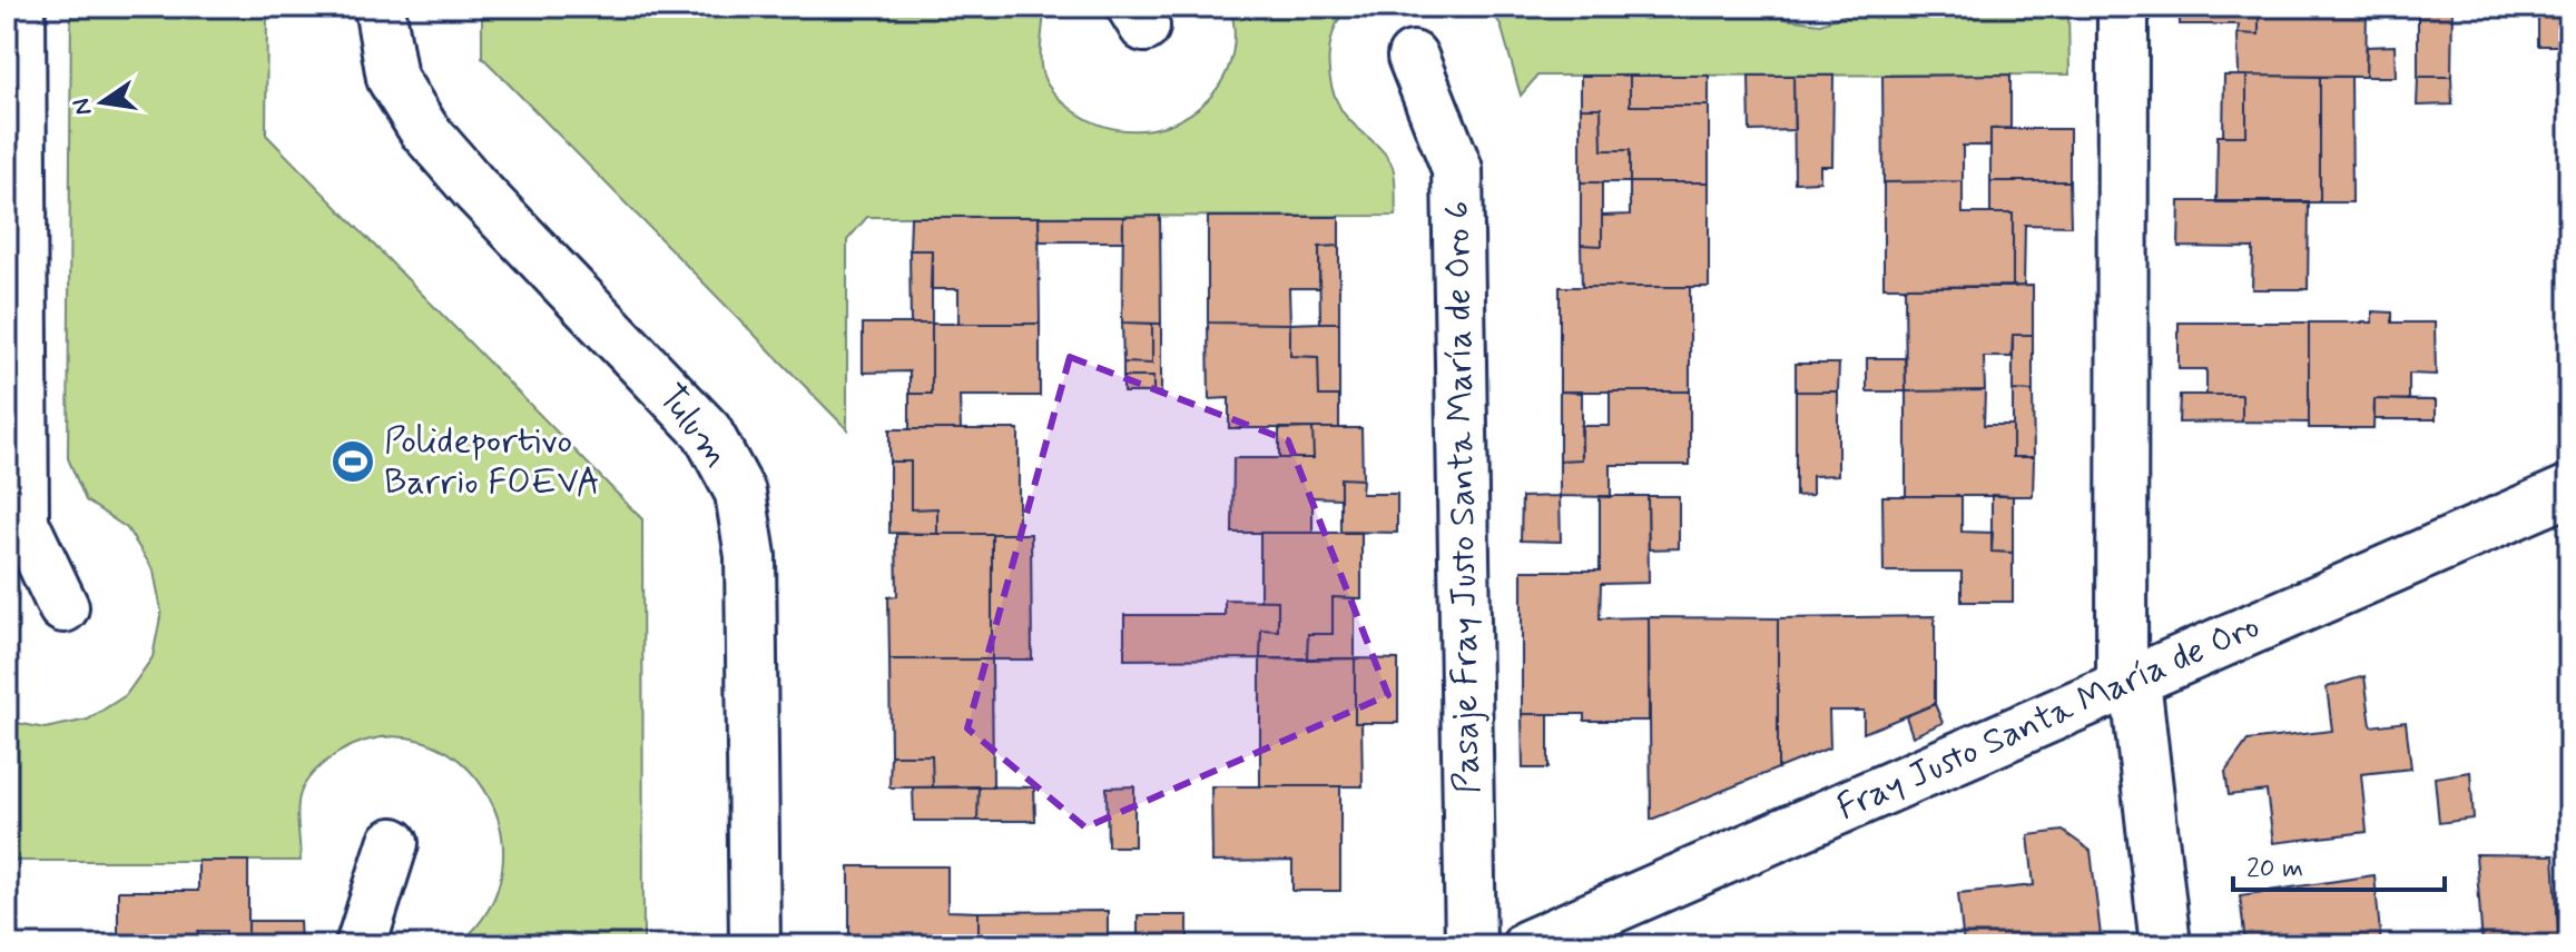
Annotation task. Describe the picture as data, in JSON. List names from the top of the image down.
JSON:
{
  "streets": {
    "street": ["Tulum", "Pasaje Fray Justo Santa María de Oro 6", "Fray Justo Santa María de Oro"]
  },
  "places": {
    "sports": ["Polideportivo Barrio FOEVA"]
  },
  "scale_bar": "20 m",
  "north": "left"
}
